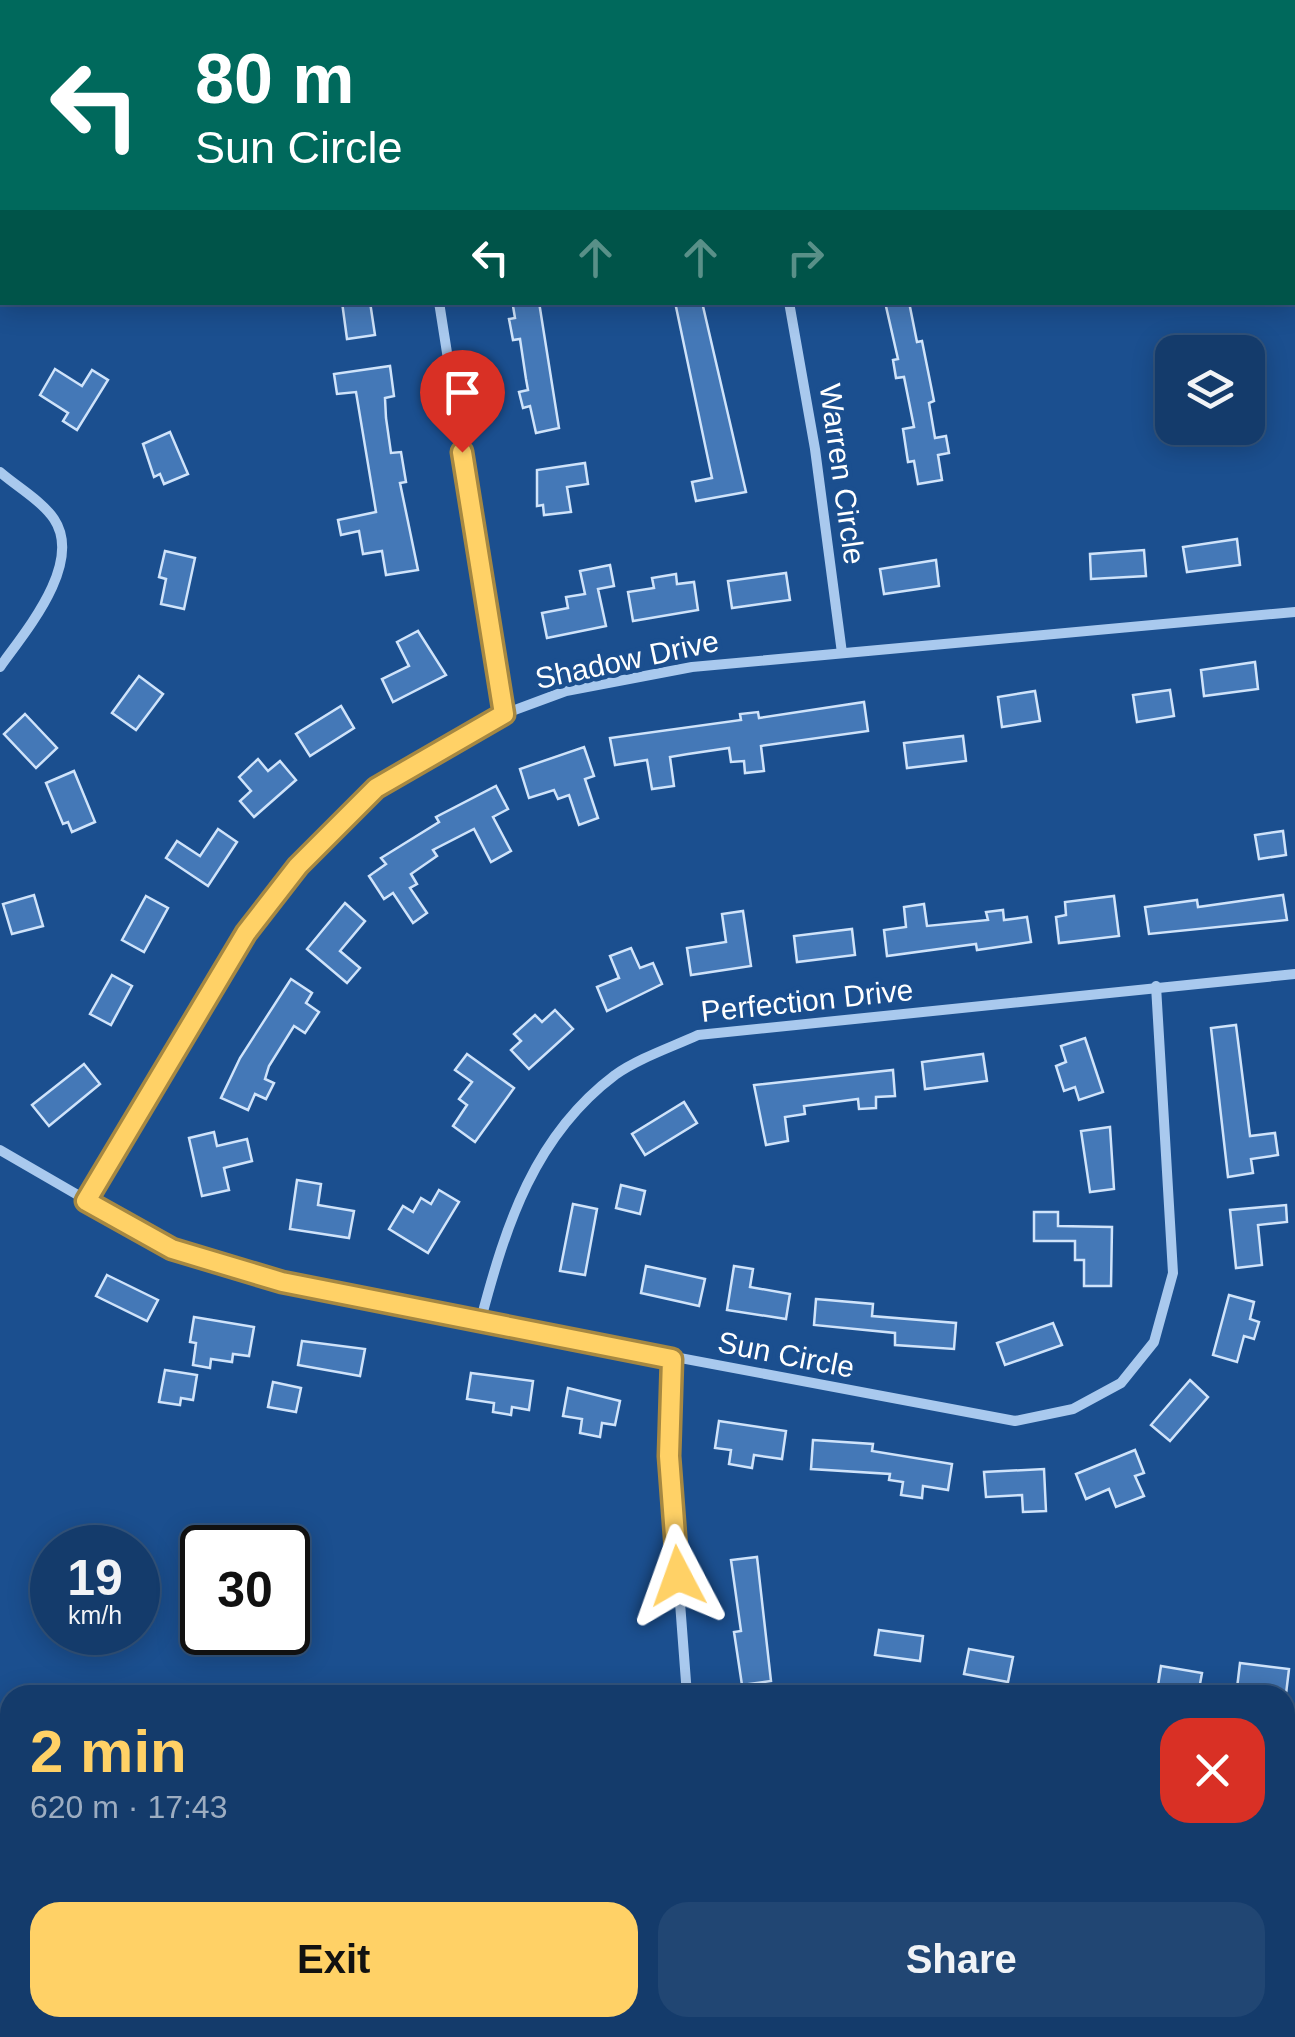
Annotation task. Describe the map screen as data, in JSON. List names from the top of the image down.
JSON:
{
  "streets": {
    "street": [
      "Warren Circle",
      "Shadow Drive",
      "Perfection Drive",
      "Sun Circle"
    ]
  },
  "crossings": [
    ["Warren Circle", "Shadow Drive"],
    ["Shadow Drive", "Sun Circle"],
    ["Perfection Drive", "Sun Circle"]
  ],
  "page": {
    "turn": ["80 m", "Sun Circle"],
    "speed": "19 km/h",
    "limit": "30",
    "heading": ["2 min", "620 m · 17:43"],
    "buttons": ["Exit", "Share"]
  }
}
